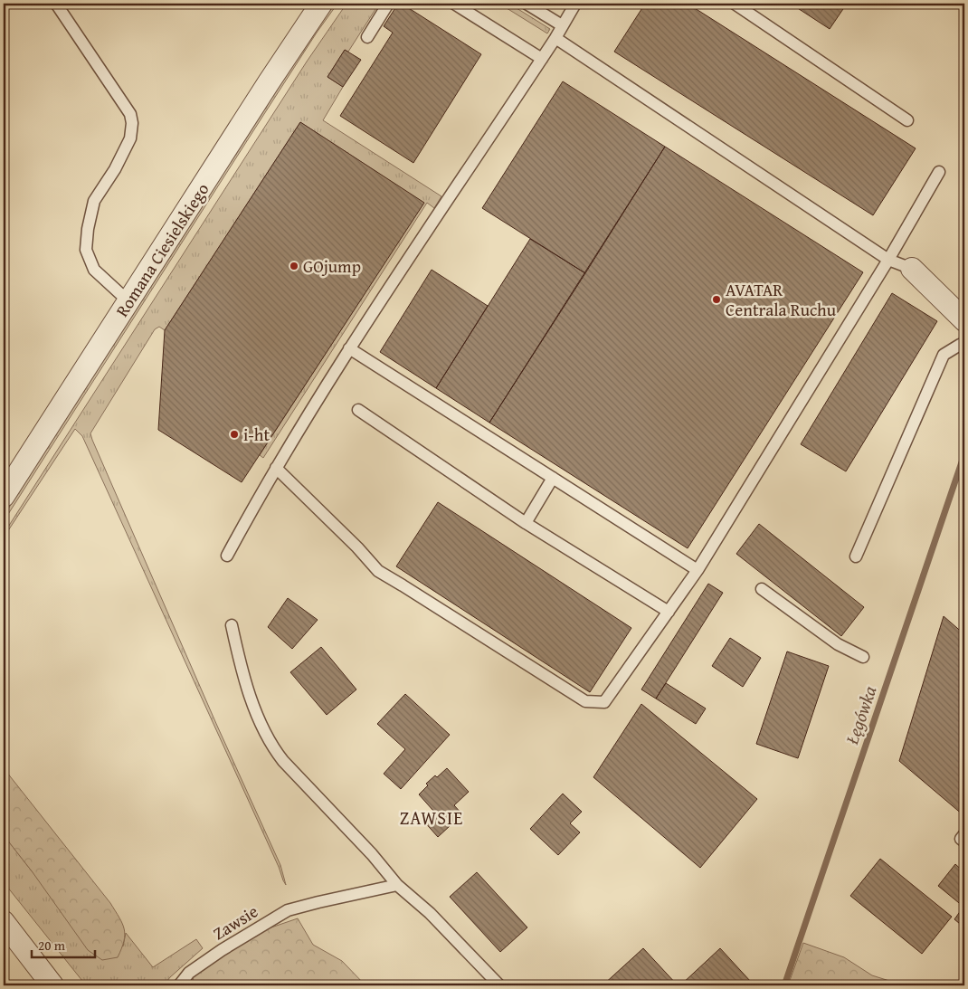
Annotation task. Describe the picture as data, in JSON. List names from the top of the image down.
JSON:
{
  "streets": {
    "street": ["Romana Ciesielskiego"],
    "lane": ["Zawsie"]
  },
  "districts": ["ZAWSIE"],
  "water": ["Łęgówka"],
  "places": ["GOjump", "AVATAR Centrala Ruchu", "i-ht"],
  "scale_bar": "20 m"
}
